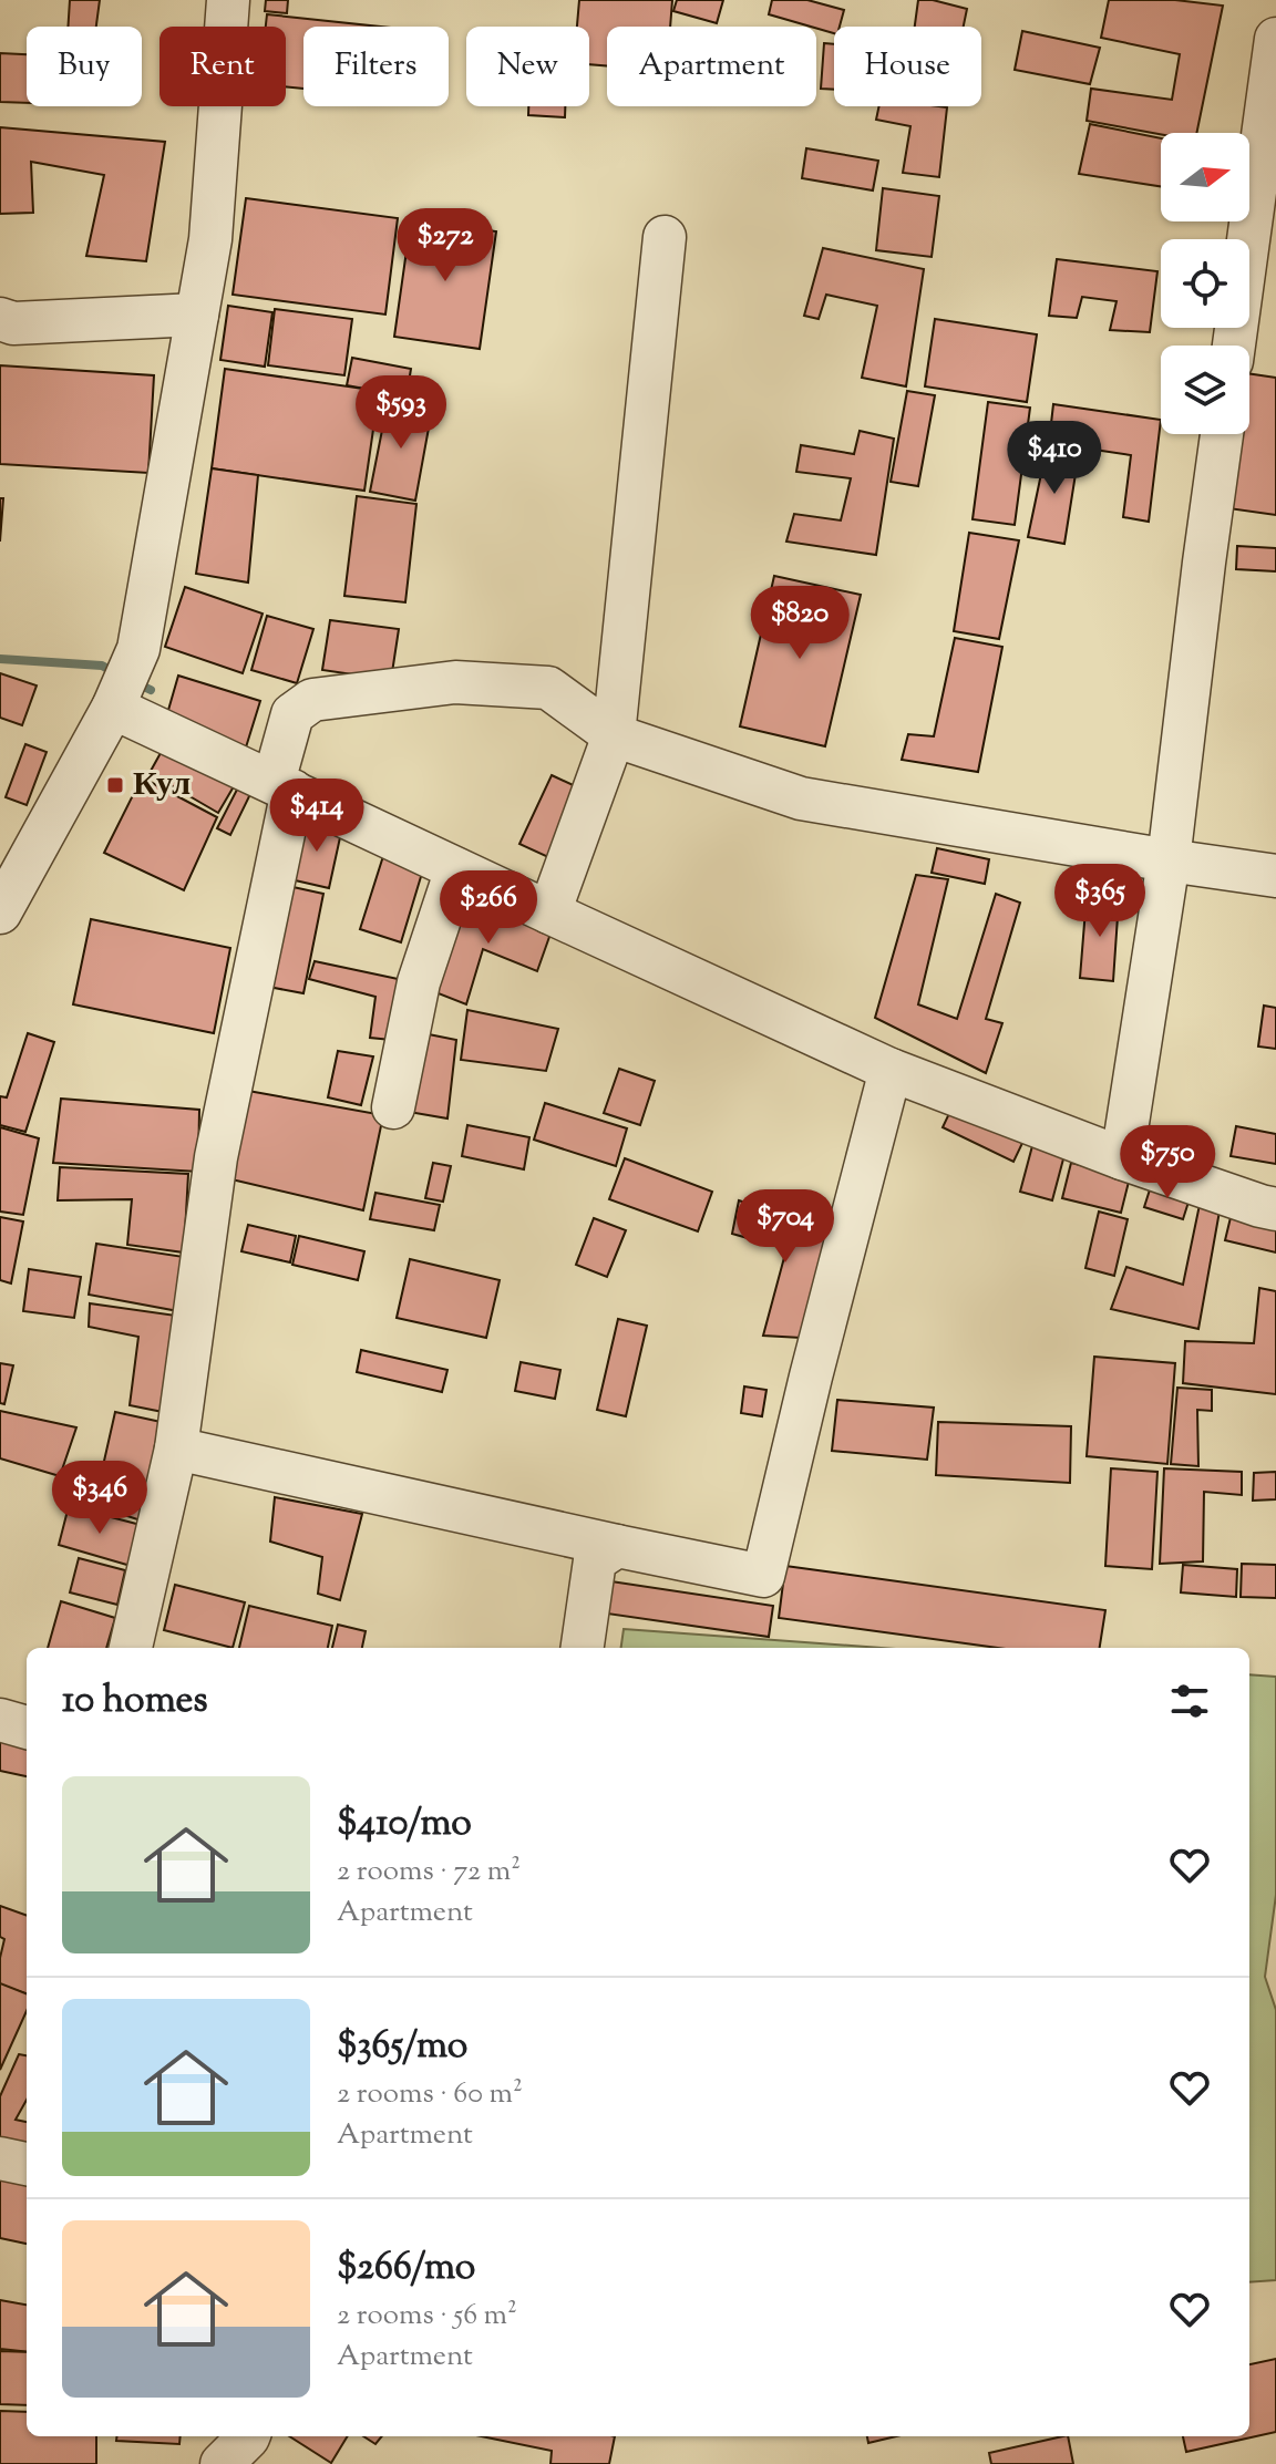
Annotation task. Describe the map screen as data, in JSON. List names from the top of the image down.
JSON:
{
  "places": {
    "transit": ["Кул"]
  },
  "north": "right",
  "page": {
    "chip": [
      "Buy",
      "Rent",
      "Filters",
      "New",
      "Apartment",
      "House"
    ],
    "price": [
      "$272",
      "$593",
      "$410",
      "$820",
      "$414",
      "$365",
      "$266",
      "$750",
      "$704",
      "$346"
    ],
    "heading": "10 homes",
    "list": [
      {
        "name": "$410/mo",
        "note": "2 rooms · 72 m² · Apartment"
      },
      {
        "name": "$365/mo",
        "note": "2 rooms · 60 m² · Apartment"
      },
      {
        "name": "$266/mo",
        "note": "2 rooms · 56 m² · Apartment"
      }
    ]
  }
}
